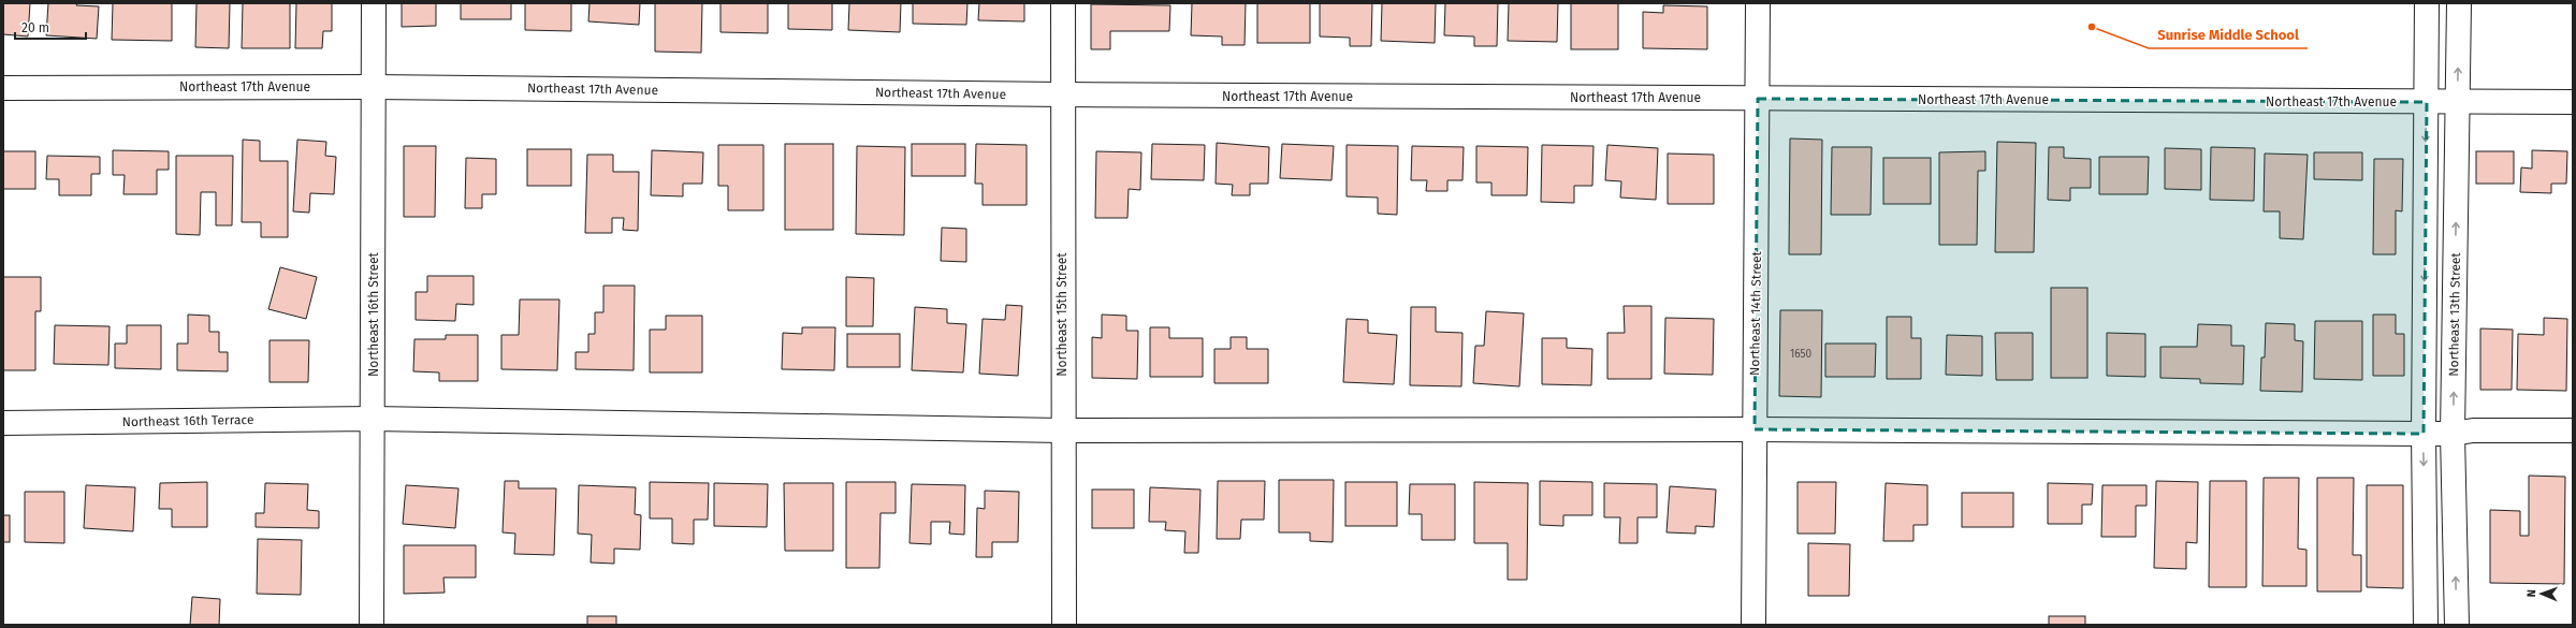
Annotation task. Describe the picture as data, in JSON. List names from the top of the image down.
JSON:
{
  "streets": {
    "street": [
      "Northeast 17th Avenue",
      "Northeast 14th Street",
      "Northeast 16th Street",
      "Northeast 15th Street",
      "Northeast 13th Street",
      "Northeast 16th Terrace"
    ]
  },
  "crossings": [
    ["Northeast 17th Avenue", "Northeast 14th Street"],
    ["Northeast 17th Avenue", "Northeast 16th Street"],
    ["Northeast 17th Avenue", "Northeast 15th Street"],
    ["Northeast 17th Avenue", "Northeast 13th Street"],
    ["Northeast 14th Street", "Northeast 16th Terrace"],
    ["Northeast 16th Street", "Northeast 16th Terrace"],
    ["Northeast 15th Street", "Northeast 16th Terrace"],
    ["Northeast 13th Street", "Northeast 16th Terrace"]
  ],
  "places": ["Sunrise Middle School"],
  "house_numbers": ["1650"],
  "scale_bar": "20 m",
  "north": "left"
}
